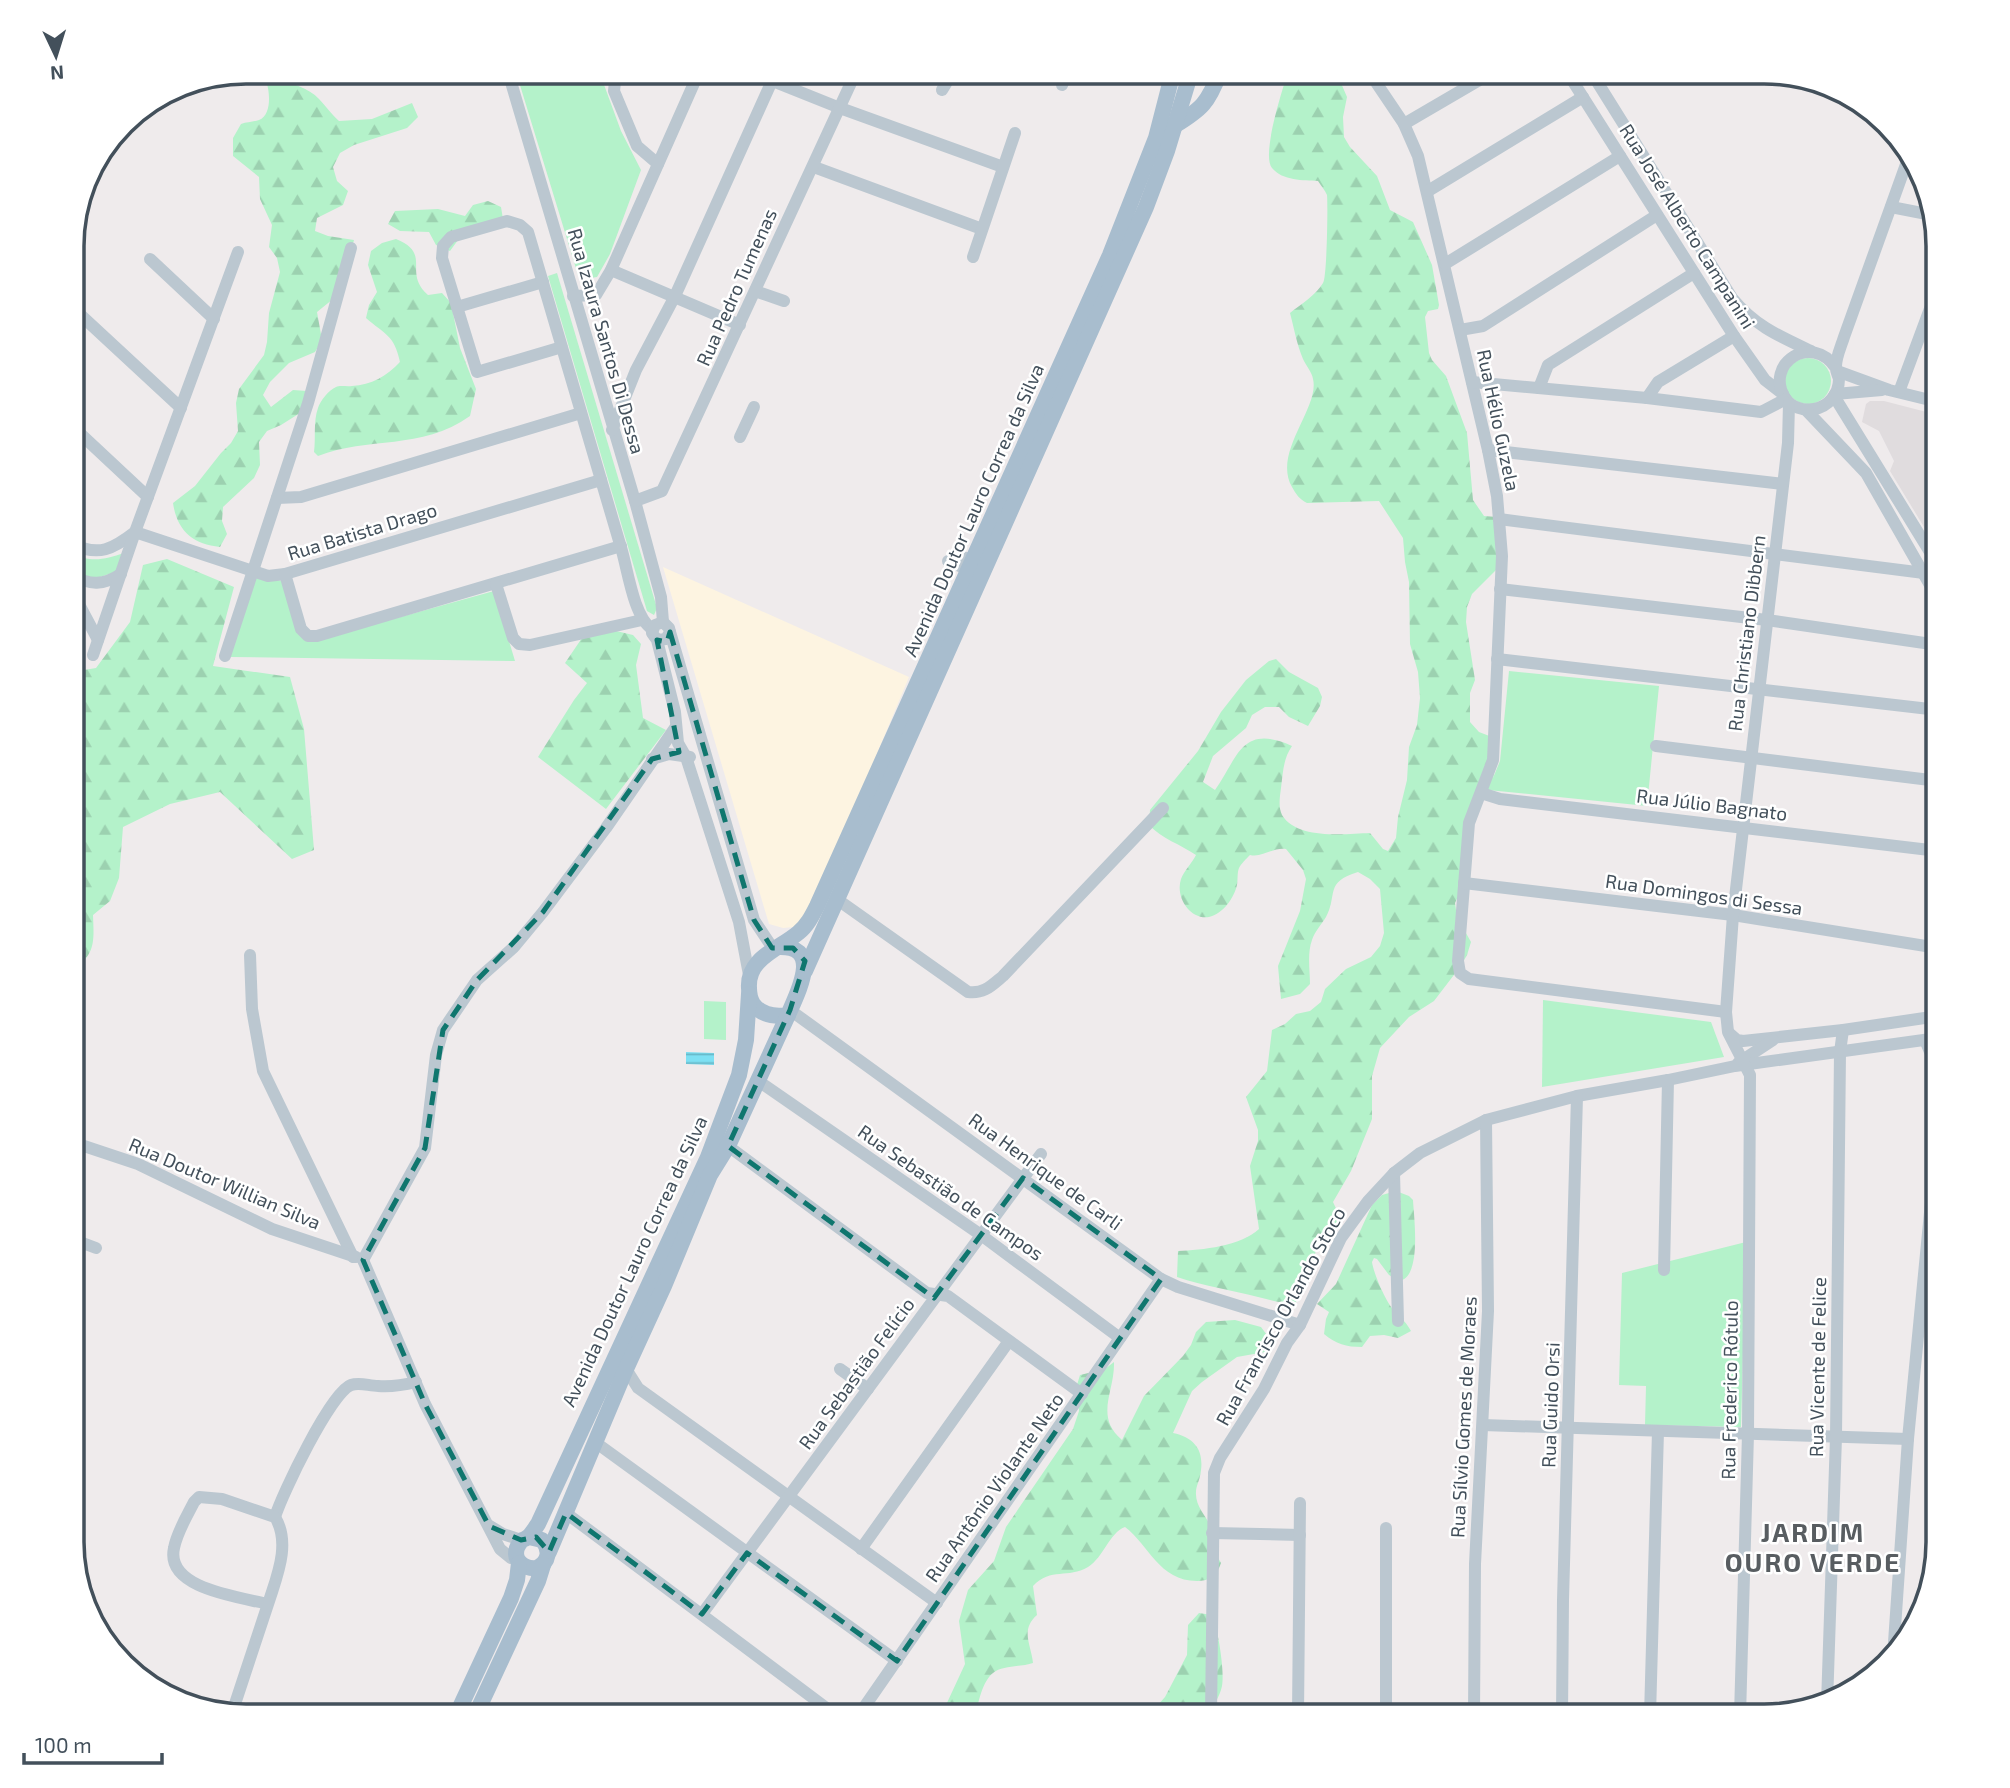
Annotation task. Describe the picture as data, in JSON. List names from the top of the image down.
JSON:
{
  "streets": {
    "main road": ["Avenida Doutor Lauro Correa da Silva"],
    "street": [
      "Rua José Alberto Campanini",
      "Rua Pedro Tumenas",
      "Rua Izaura Santos Di Dessa",
      "Rua Hélio Guzela",
      "Rua Batista Drago",
      "Rua Christiano Dibbern",
      "Rua Júlio Bagnato",
      "Rua Domingos di Sessa",
      "Rua Henrique de Carli",
      "Rua Doutor Willian Silva",
      "Rua Sebastião de Campos",
      "Rua Francisco Orlando Stoco",
      "Rua Vicente de Felice",
      "Rua Sebastião Felício",
      "Rua Frederico Rótulo",
      "Rua Guido Orsi",
      "Rua Sílvio Gomes de Moraes",
      "Rua Antônio Violante Neto"
    ]
  },
  "crossings": [
    ["Rua José Alberto Campanini", "Rua Christiano Dibbern"],
    ["Rua Pedro Tumenas", "Rua Izaura Santos Di Dessa"],
    ["Rua Hélio Guzela", "Rua Christiano Dibbern"],
    ["Rua Hélio Guzela", "Rua Júlio Bagnato"],
    ["Rua Hélio Guzela", "Rua Domingos di Sessa"],
    ["Avenida Doutor Lauro Correa da Silva", "Rua Henrique de Carli"],
    ["Avenida Doutor Lauro Correa da Silva", "Rua Sebastião de Campos"],
    ["Rua Christiano Dibbern", "Rua Júlio Bagnato"],
    ["Rua Christiano Dibbern", "Rua Domingos di Sessa"],
    ["Rua Henrique de Carli", "Rua Francisco Orlando Stoco"],
    ["Rua Henrique de Carli", "Rua Sebastião Felício"],
    ["Rua Henrique de Carli", "Rua Antônio Violante Neto"],
    ["Rua Sebastião de Campos", "Rua Sebastião Felício"],
    ["Rua Sebastião de Campos", "Rua Antônio Violante Neto"],
    ["Rua Francisco Orlando Stoco", "Rua Vicente de Felice"],
    ["Rua Francisco Orlando Stoco", "Rua Frederico Rótulo"],
    ["Rua Francisco Orlando Stoco", "Rua Guido Orsi"],
    ["Rua Francisco Orlando Stoco", "Rua Sílvio Gomes de Moraes"]
  ],
  "districts": ["JARDIM OURO VERDE"],
  "scale_bar": "100 m",
  "north": "bottom"
}
